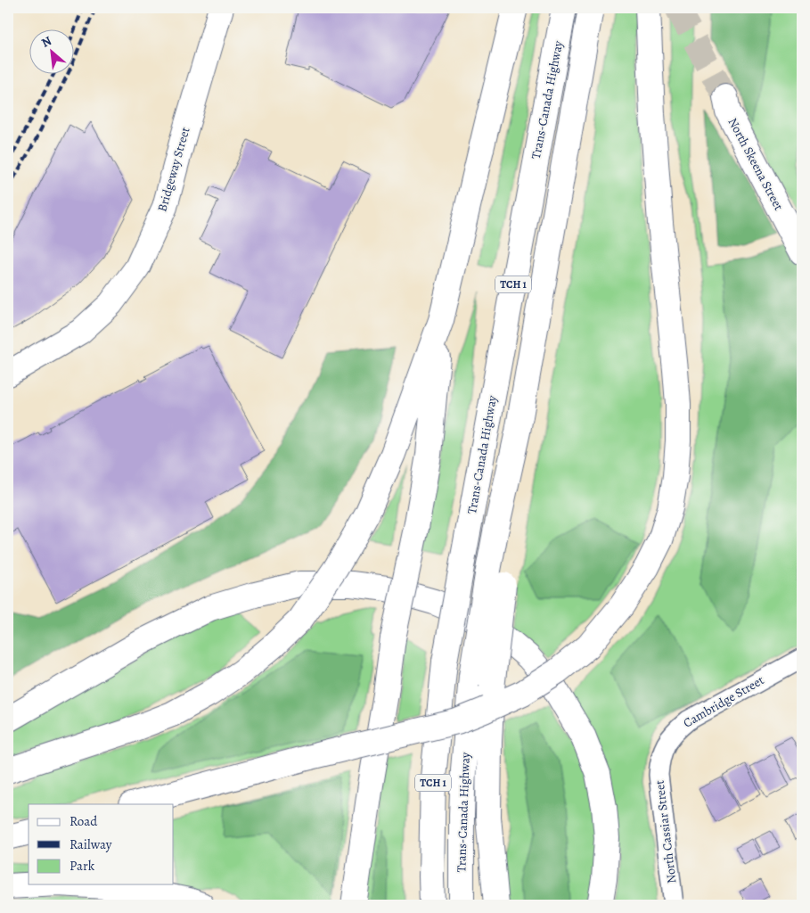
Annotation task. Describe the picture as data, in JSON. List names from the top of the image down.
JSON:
{
  "streets": {
    "main road": [
      "Trans-Canada Highway",
      "North Skeena Street",
      "Bridgeway Street",
      "TCH 1"
    ],
    "street": ["Cambridge Street", "North Cassiar Street"]
  },
  "crossings": [
    ["Cambridge Street", "North Cassiar Street"]
  ],
  "legend": ["Road", "Railway", "Park"],
  "north": "top left"
}
